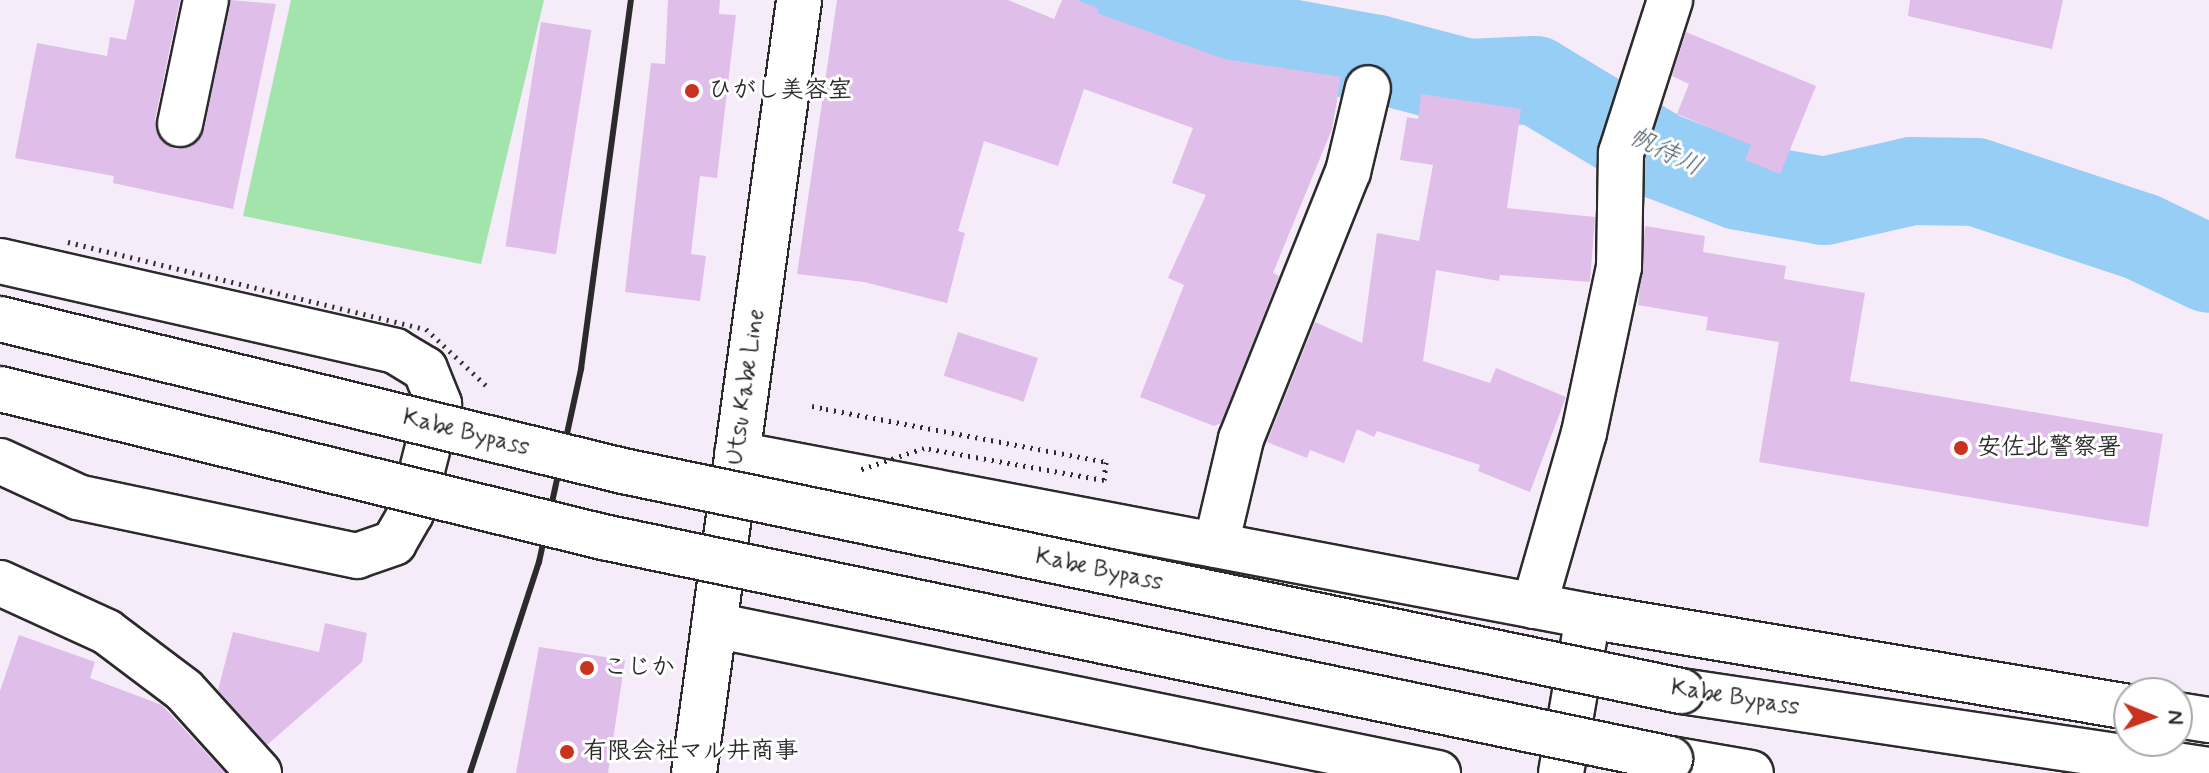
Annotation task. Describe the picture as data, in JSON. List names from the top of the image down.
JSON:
{
  "streets": {
    "main road": ["Utsu Kabe Line", "Kabe Bypass"]
  },
  "water": ["帆待川"],
  "places": [
    "ひがし美容室",
    "安佐北警察署",
    "こじか",
    "有限会社マル井商事"
  ],
  "north": "right"
}
